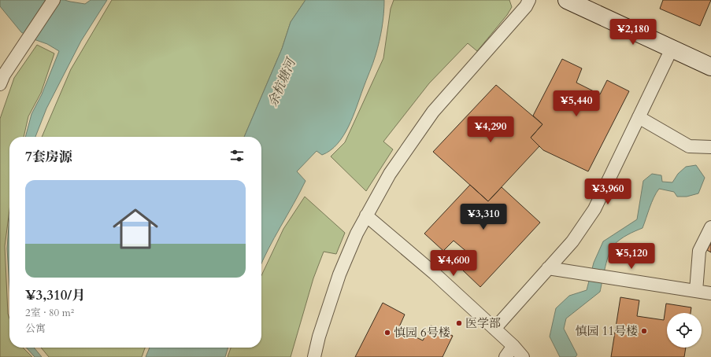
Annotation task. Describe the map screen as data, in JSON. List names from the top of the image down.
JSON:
{
  "water": ["余杭塘河"],
  "places": ["医学部", "慎园 11号楼", "慎园 6号楼"],
  "page": {
    "price": [
      "¥2,180",
      "¥5,440",
      "¥4,290",
      "¥3,960",
      "¥3,310",
      "¥5,120",
      "¥4,600"
    ],
    "heading": "7套房源",
    "list": [
      {
        "name": "¥3,310/月",
        "note": "2室 · 80 m² · 公寓"
      }
    ]
  }
}
